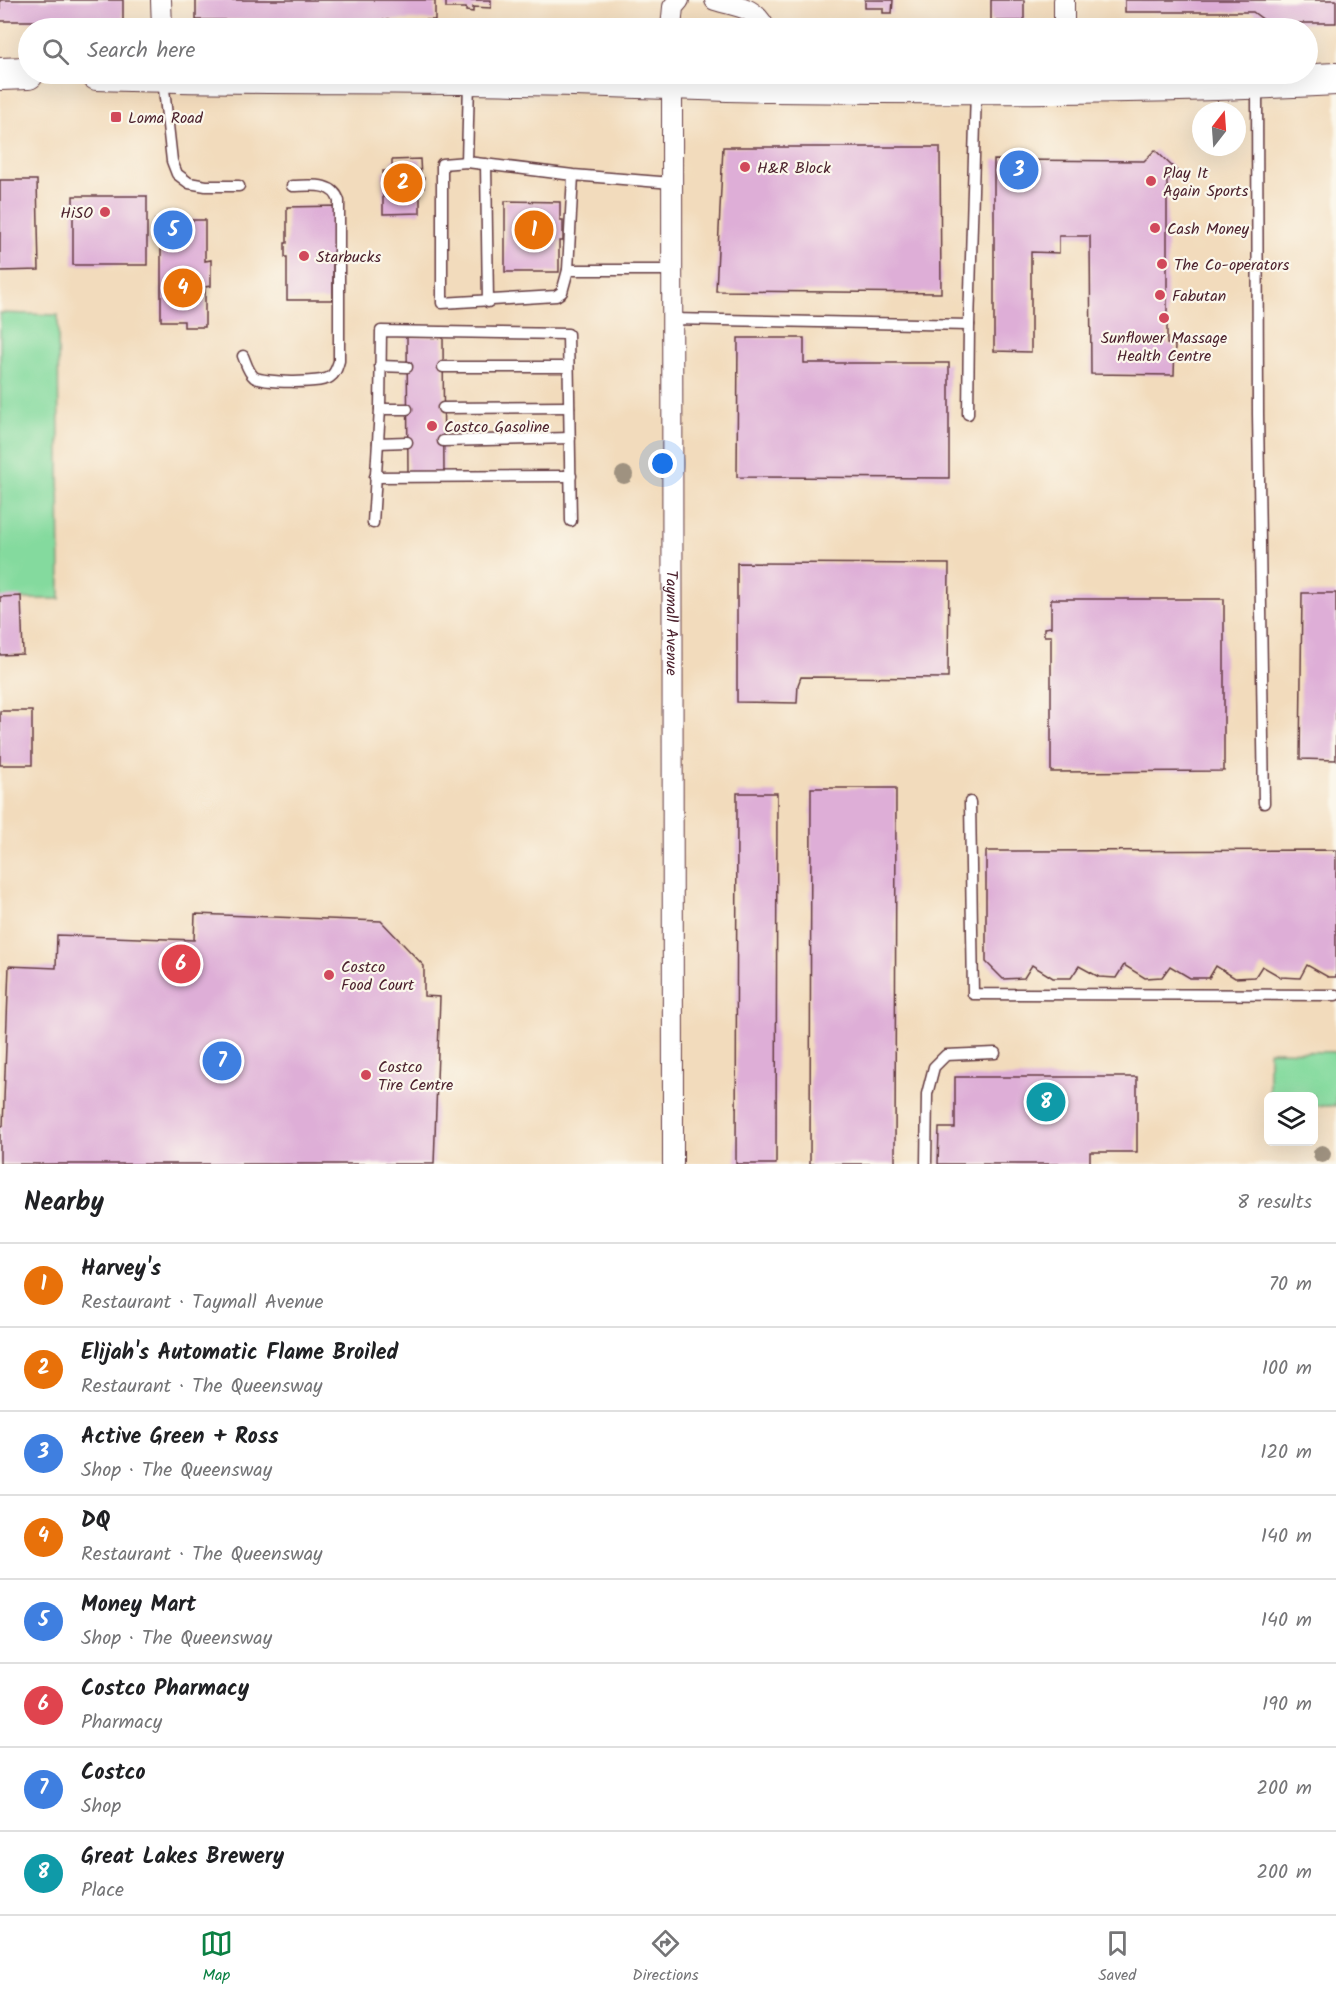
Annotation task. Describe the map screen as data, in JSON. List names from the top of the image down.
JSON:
{
  "streets": {
    "street": ["Taymall Avenue"]
  },
  "places": {
    "transit": ["Loma Road"],
    "other": [
      "H&R Block",
      "Play It Again Sports",
      "HiSO",
      "Cash Money",
      "Starbucks",
      "The Co-operators",
      "Fabutan",
      "Sunflower Massage Health Centre",
      "Costco Gasoline",
      "Costco Food Court",
      "Costco Tire Centre"
    ]
  },
  "north": "top",
  "page": {
    "search": "Search here",
    "pins": [
      "3",
      "2",
      "1",
      "5",
      "4",
      "6",
      "7",
      "8"
    ],
    "heading": ["Nearby", "8 results"],
    "list": [
      {
        "mark": "1",
        "name": "Harvey's",
        "note": "Restaurant · Taymall Avenue",
        "value": "70 m"
      },
      {
        "mark": "2",
        "name": "Elijah's Automatic Flame Broiled",
        "note": "Restaurant · The Queensway",
        "value": "100 m"
      },
      {
        "mark": "3",
        "name": "Active Green + Ross",
        "note": "Shop · The Queensway",
        "value": "120 m"
      },
      {
        "mark": "4",
        "name": "DQ",
        "note": "Restaurant · The Queensway",
        "value": "140 m"
      },
      {
        "mark": "5",
        "name": "Money Mart",
        "note": "Shop · The Queensway",
        "value": "140 m"
      },
      {
        "mark": "6",
        "name": "Costco Pharmacy",
        "note": "Pharmacy",
        "value": "190 m"
      },
      {
        "mark": "7",
        "name": "Costco",
        "note": "Shop",
        "value": "200 m"
      },
      {
        "mark": "8",
        "name": "Great Lakes Brewery",
        "note": "Place",
        "value": "200 m"
      }
    ],
    "nav": ["Map", "Directions", "Saved"]
  }
}
